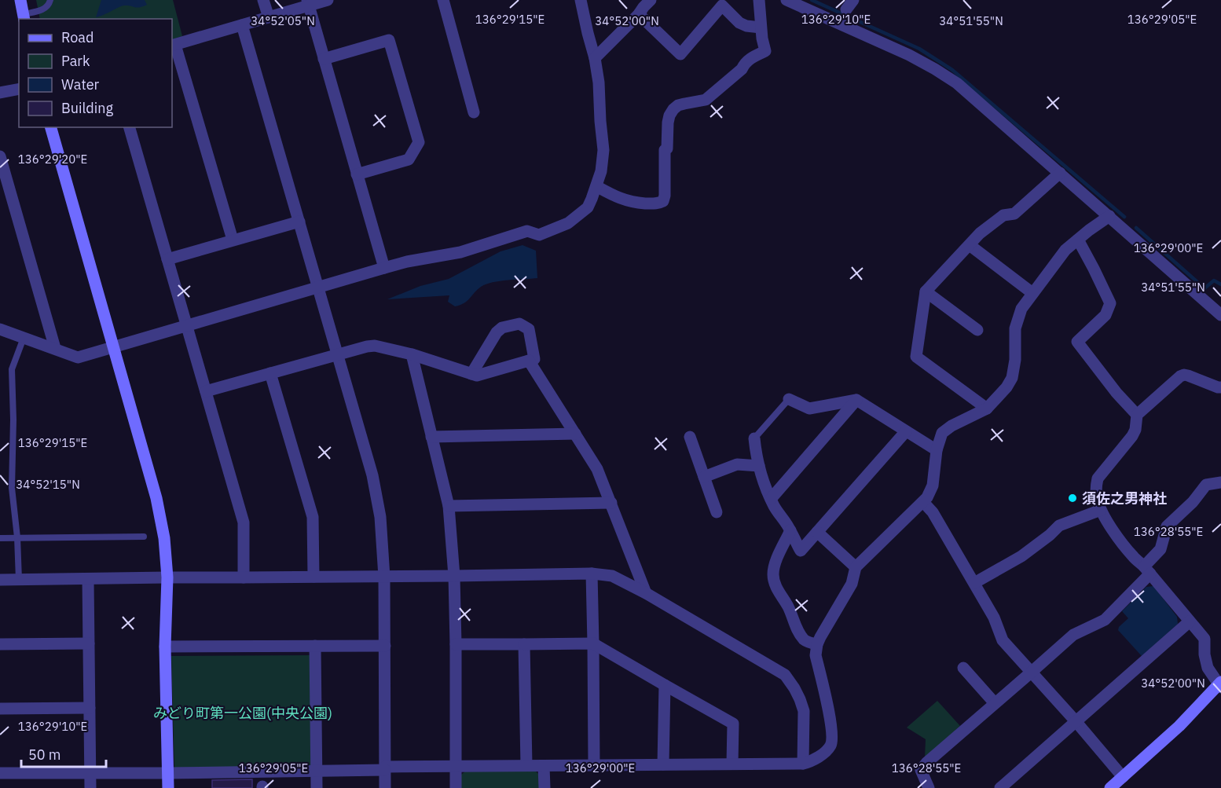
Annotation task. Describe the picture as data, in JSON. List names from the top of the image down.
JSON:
{
  "parks": ["みどり町第一公園(中央公園)"],
  "places": ["須佐之男神社"],
  "legend": [
    "Road",
    "Park",
    "Water",
    "Building"
  ],
  "scale_bar": "50 m",
  "coordinates": [
    "136°29'15\"E",
    "136°29'10\"E",
    "136°29'05\"E",
    "34°52'05\"N",
    "34°52'00\"N",
    "34°51'55\"N",
    "136°29'20\"E",
    "136°29'00\"E",
    "34°52'15\"N",
    "136°28'55\"E"
  ]
}
